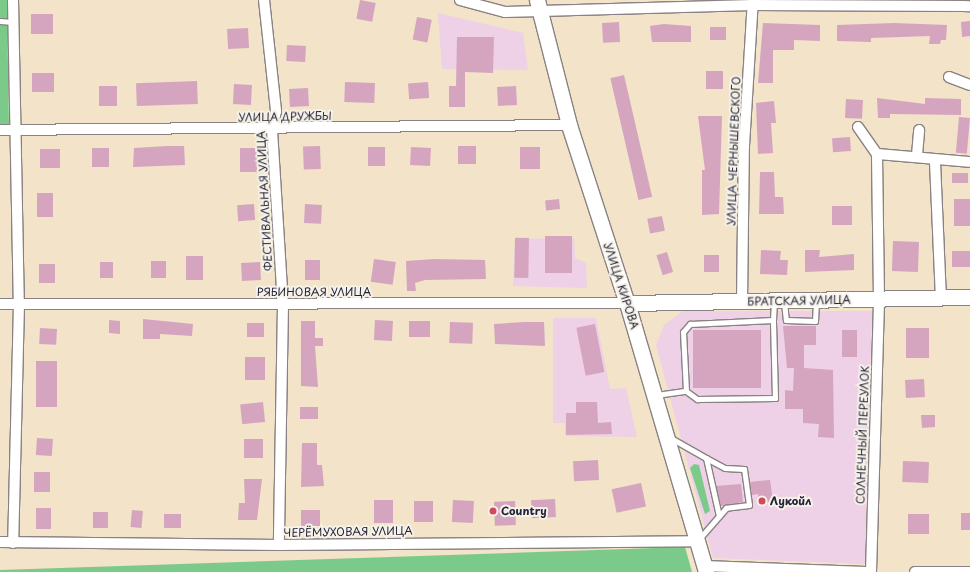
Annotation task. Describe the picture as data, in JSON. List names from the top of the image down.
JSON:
{
  "streets": {
    "main road": ["УЛИЦА КИРОВА", "БРАТСКАЯ УЛИЦА"],
    "street": [
      "УЛИЦА ДРУЖБЫ",
      "УЛИЦА ЧЕРНЫШЕВСКОГО",
      "ФЕСТИВАЛЬНАЯ УЛИЦА",
      "РЯБИНОВАЯ УЛИЦА",
      "СОЛНЕЧНЫЙ ПЕРЕУЛОК",
      "ЧЕРЁМУХОВАЯ УЛИЦА"
    ]
  },
  "crossings": [
    ["УЛИЦА ДРУЖБЫ", "ФЕСТИВАЛЬНАЯ УЛИЦА"],
    ["УЛИЦА ДРУЖБЫ", "УЛИЦА КИРОВА"],
    ["УЛИЦА ЧЕРНЫШЕВСКОГО", "БРАТСКАЯ УЛИЦА"],
    ["ФЕСТИВАЛЬНАЯ УЛИЦА", "РЯБИНОВАЯ УЛИЦА"],
    ["ФЕСТИВАЛЬНАЯ УЛИЦА", "ЧЕРЁМУХОВАЯ УЛИЦА"],
    ["УЛИЦА КИРОВА", "РЯБИНОВАЯ УЛИЦА"],
    ["УЛИЦА КИРОВА", "БРАТСКАЯ УЛИЦА"],
    ["УЛИЦА КИРОВА", "ЧЕРЁМУХОВАЯ УЛИЦА"],
    ["РЯБИНОВАЯ УЛИЦА", "БРАТСКАЯ УЛИЦА"],
    ["БРАТСКАЯ УЛИЦА", "СОЛНЕЧНЫЙ ПЕРЕУЛОК"]
  ],
  "places": ["Лукойл", "Country"]
}
